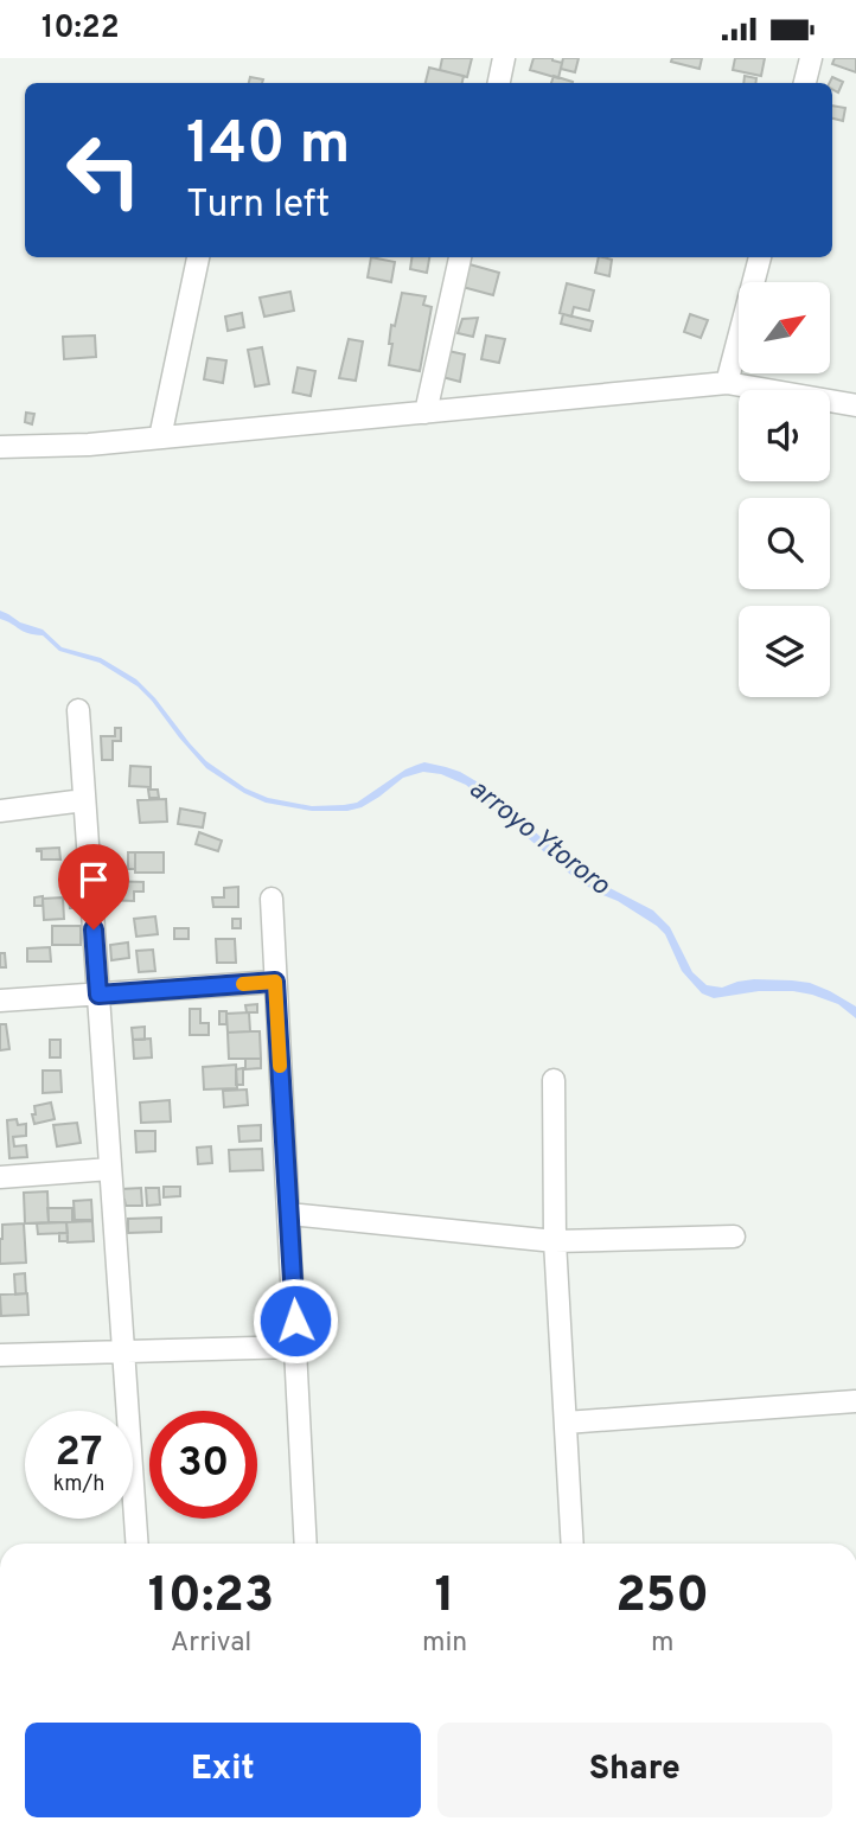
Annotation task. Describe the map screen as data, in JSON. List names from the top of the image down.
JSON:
{
  "water": ["arroyo Ytororo"],
  "north": "top right",
  "page": {
    "status": "10:22",
    "turn": ["140 m", "Turn left"],
    "speed": "27 km/h",
    "limit": "30",
    "eta": [
      "10:23",
      "Arrival",
      "1",
      "min",
      "250",
      "m"
    ],
    "buttons": ["Exit", "Share"]
  }
}
